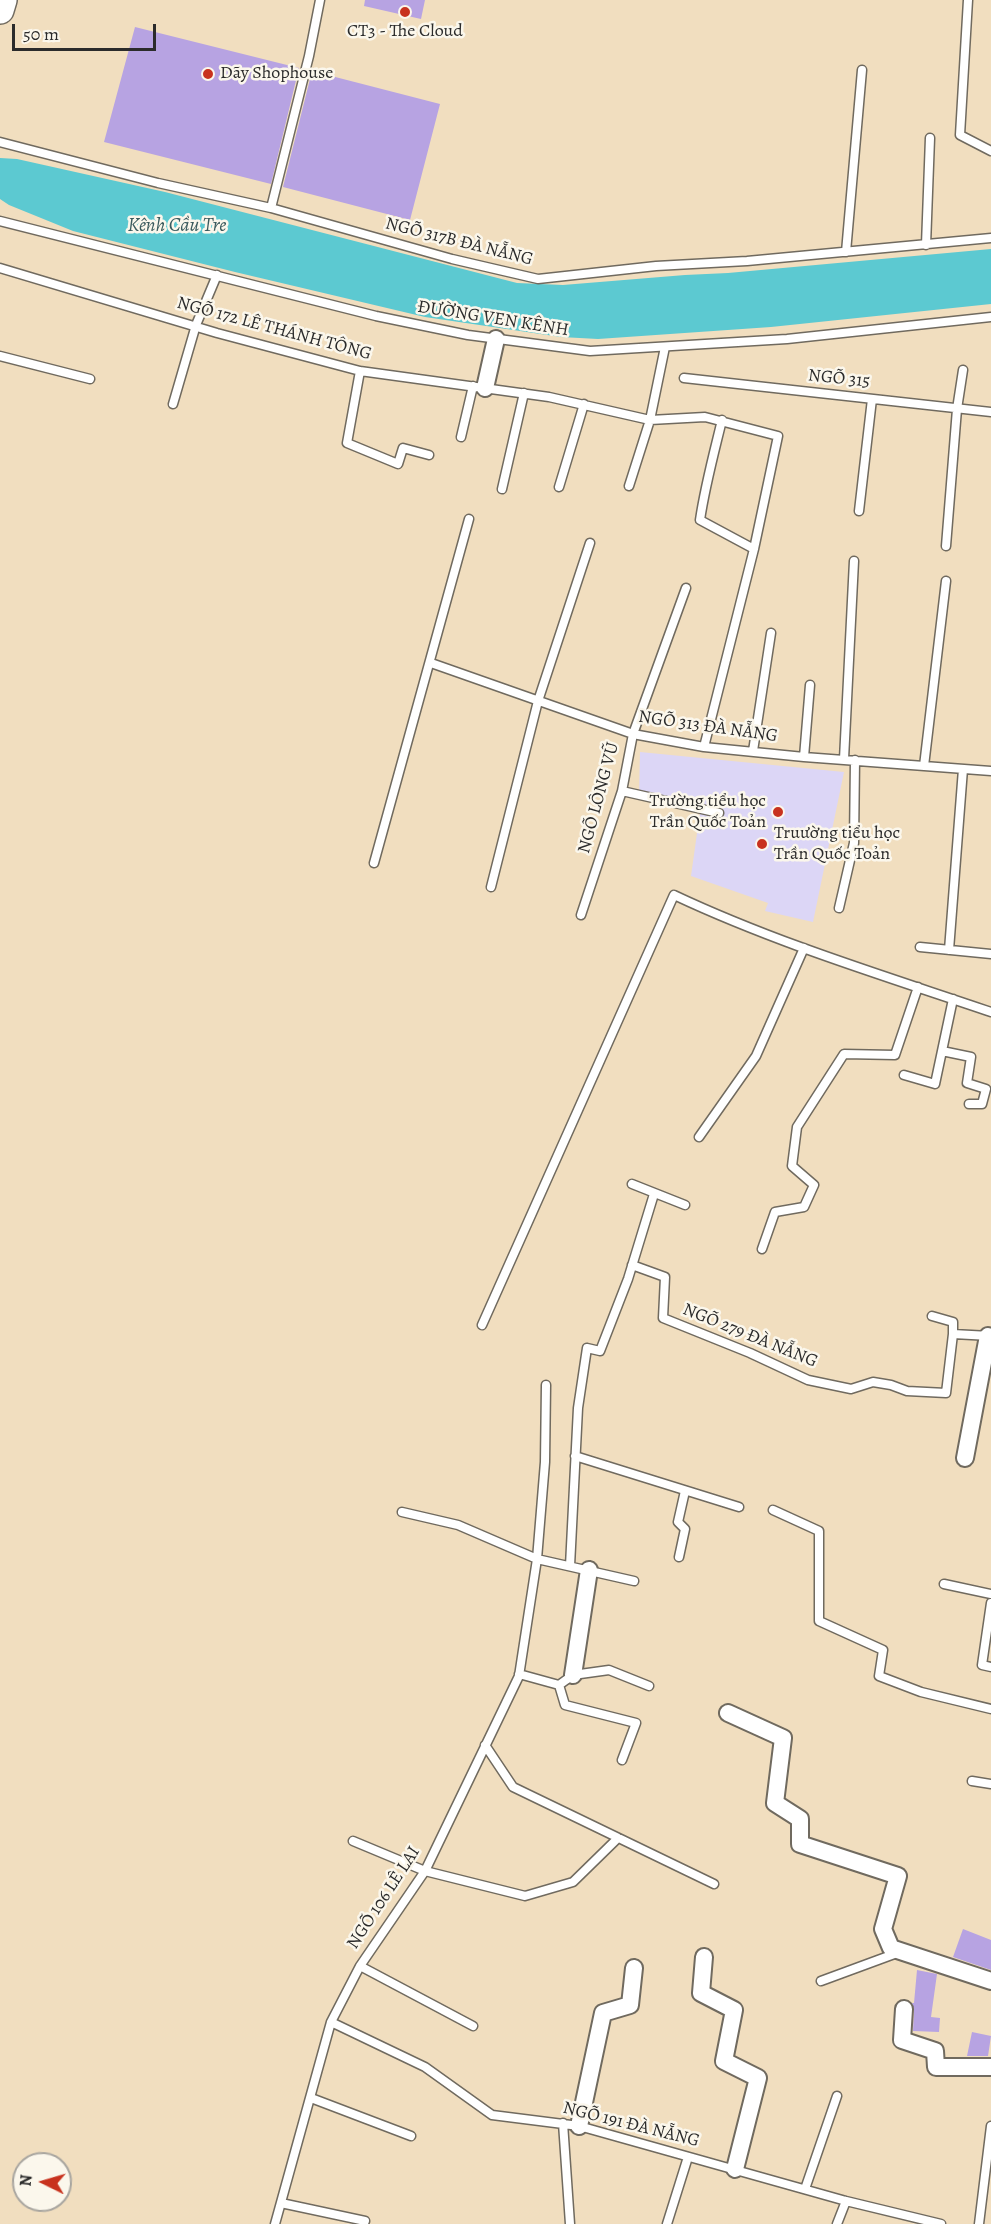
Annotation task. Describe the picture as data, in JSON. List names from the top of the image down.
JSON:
{
  "streets": {
    "lane": [
      "NGÕ 317B ĐÀ NẴNG",
      "ĐƯỜNG VEN KÊNH",
      "NGÕ 172 LÊ THÁNH TÔNG",
      "NGÕ 315",
      "NGÕ 313 ĐÀ NẴNG",
      "NGÕ LÔNG VŨ",
      "NGÕ 279 ĐÀ NẴNG",
      "NGÕ 106 LÊ LAI",
      "NGÕ 191 ĐÀ NẴNG"
    ]
  },
  "crossings": [
    ["NGÕ 313 ĐÀ NẴNG", "NGÕ LÔNG VŨ"],
    ["NGÕ 106 LÊ LAI", "NGÕ 191 ĐÀ NẴNG"]
  ],
  "water": ["Kênh Cầu Tre"],
  "places": [
    "CT3 - The Cloud",
    "Dãy Shophouse",
    "Trường tiểu học Trần Quốc Toản",
    "Truường tiểu học Trần Quốc Toản"
  ],
  "scale_bar": "50 m",
  "north": "left"
}
